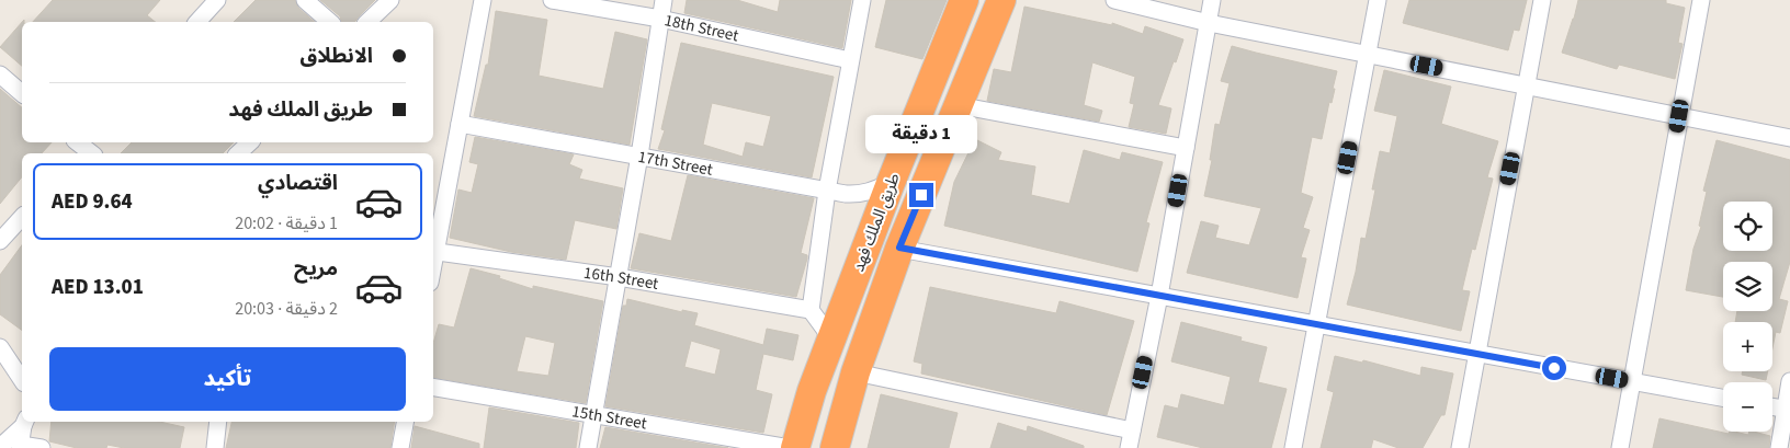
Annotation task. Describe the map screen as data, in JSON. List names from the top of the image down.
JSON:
{
  "streets": {
    "highway": ["طريق الملك فهد"],
    "street": [
      "18th Street",
      "17th Street",
      "16th Street",
      "15th Street"
    ]
  },
  "crossings": [
    ["17th Street", "طريق الملك فهد"]
  ],
  "page": {
    "banner": ["الانطلاق", "طريق الملك فهد"],
    "bubble": "1 دقيقة",
    "list": [
      {
        "name": "اقتصادي",
        "note": "1 دقيقة · 20:02",
        "value": "AED 9.64"
      },
      {
        "name": "مريح",
        "note": "2 دقيقة · 20:03",
        "value": "AED 13.01"
      }
    ],
    "map_buttons": ["+", "−"],
    "buttons": "تأكيد"
  }
}
